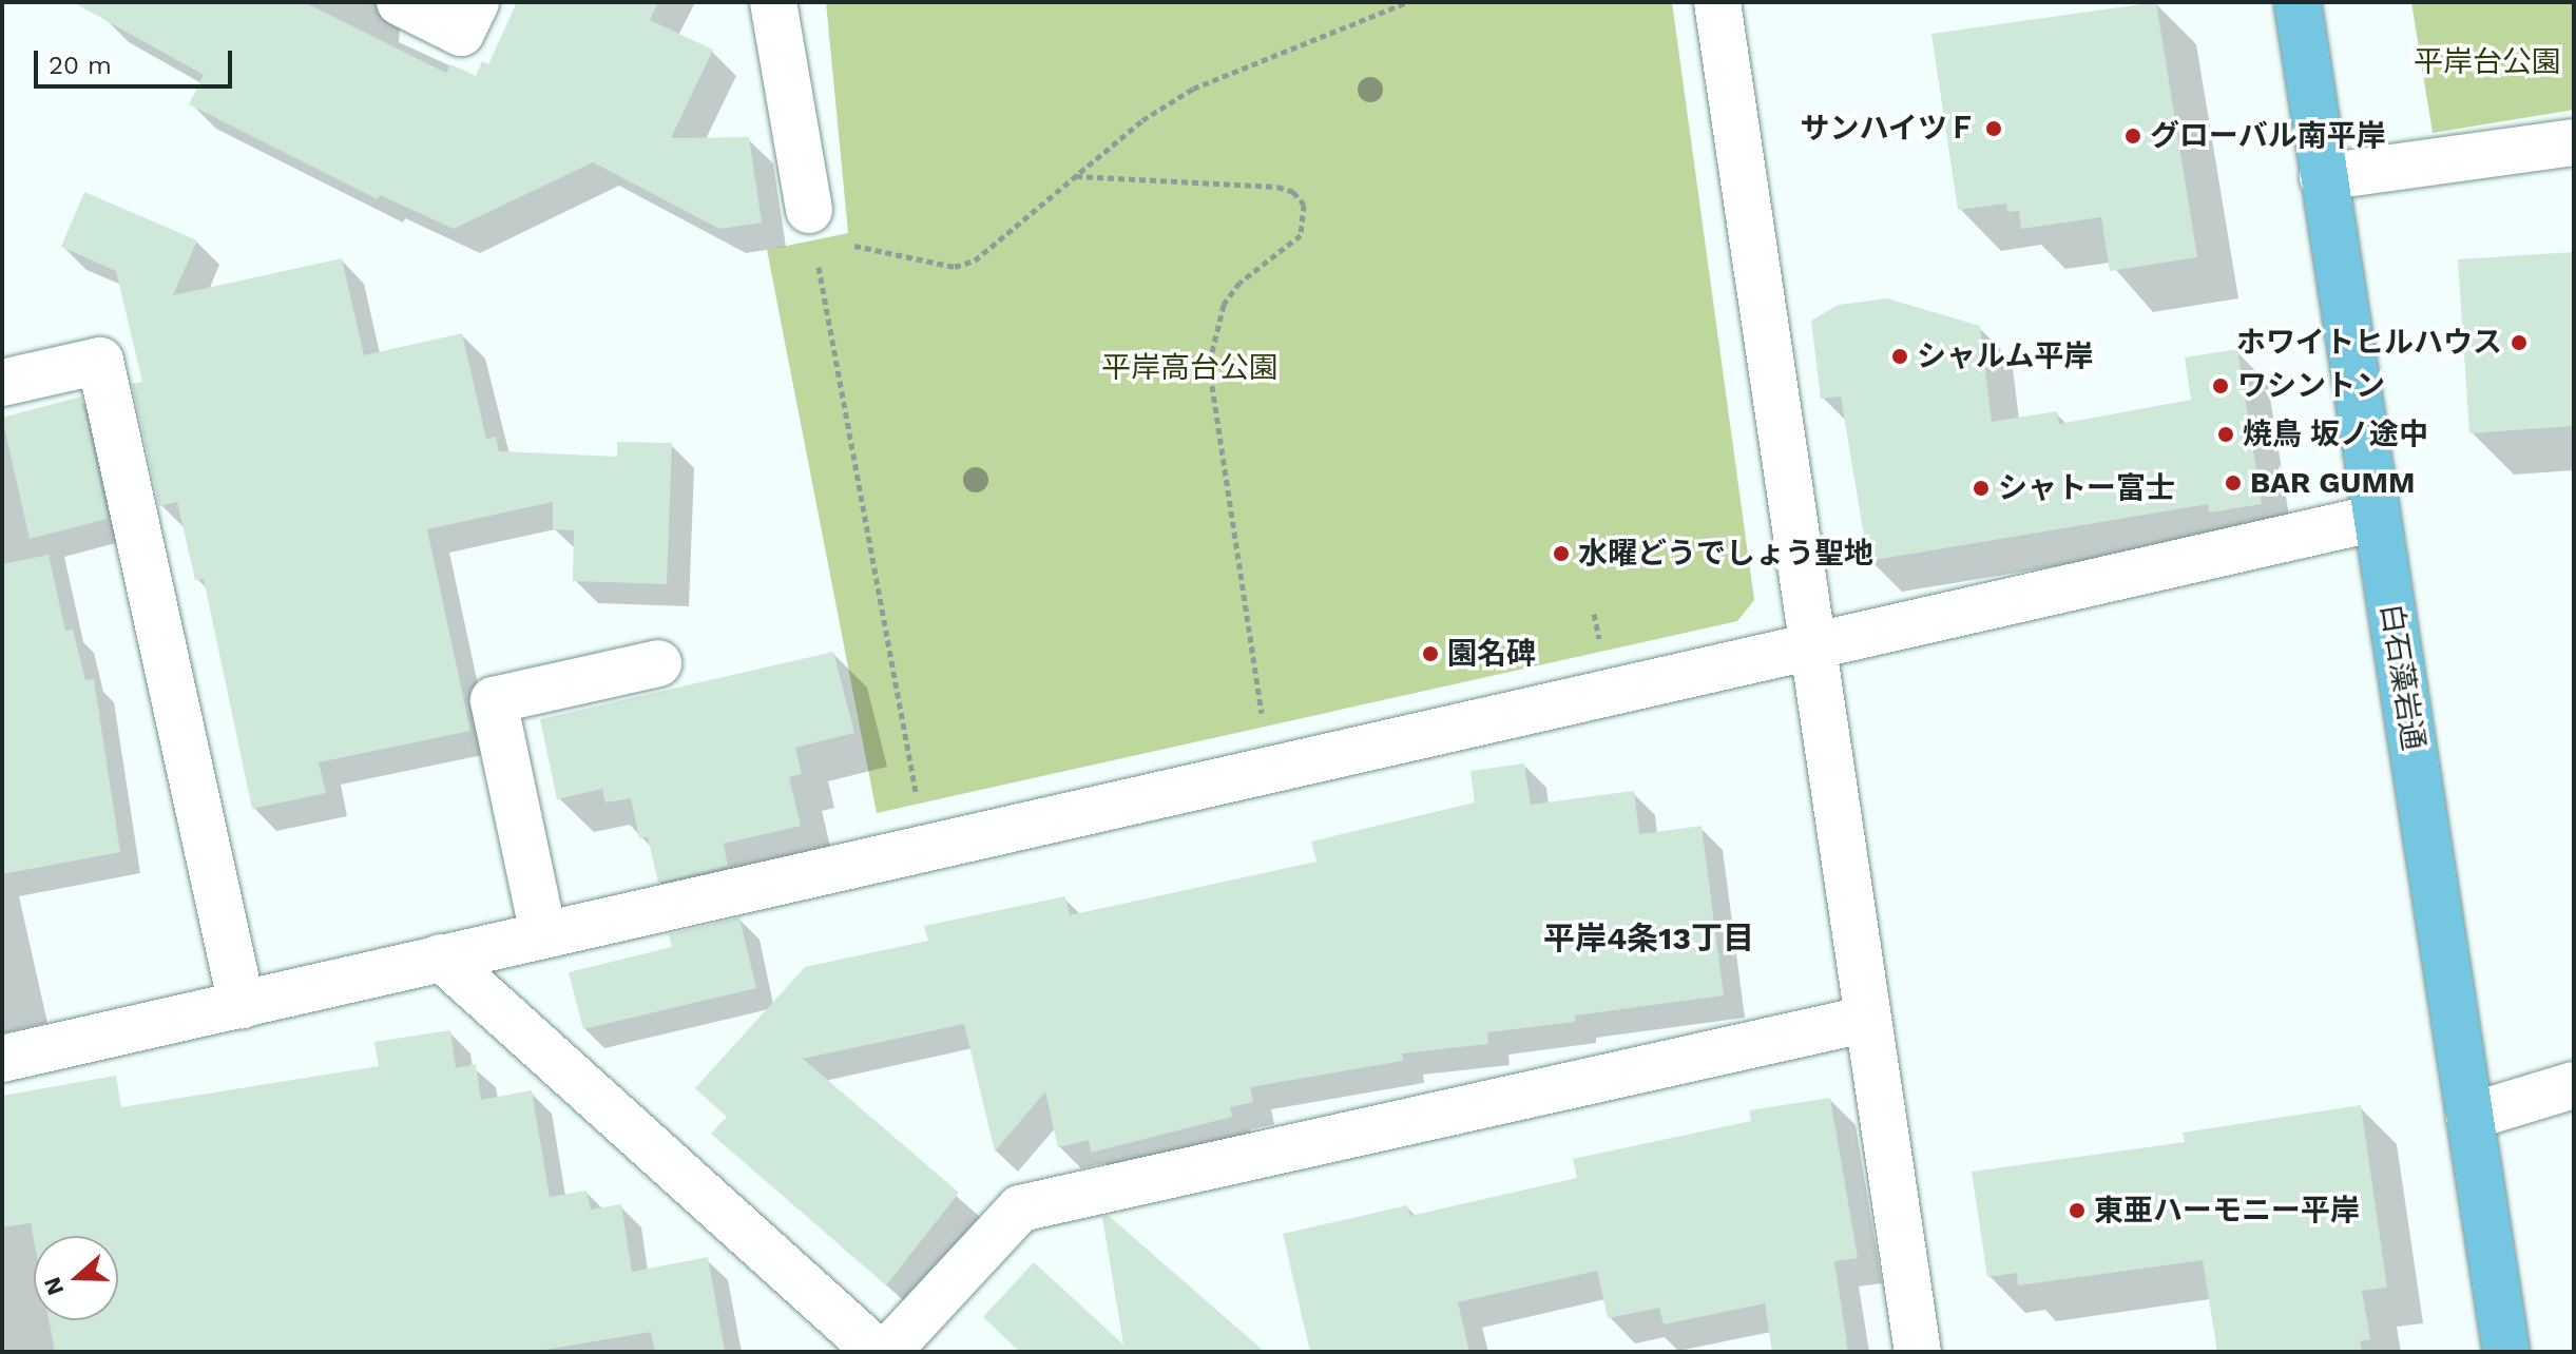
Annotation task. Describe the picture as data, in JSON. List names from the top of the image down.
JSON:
{
  "streets": {
    "main road": ["白石藻岩通"]
  },
  "districts": ["平岸4条13丁目"],
  "parks": ["平岸台公園", "平岸高台公園"],
  "places": [
    "サンハイツＦ",
    "グローバル南平岸",
    "ホワイトヒルハウス",
    "シャルム平岸",
    "ワシントン",
    "焼鳥 坂ノ途中",
    "BAR GUMM",
    "シャトー富士",
    "水曜どうでしょう聖地",
    "園名碑",
    "東亜ハーモニー平岸"
  ],
  "scale_bar": "20 m",
  "north": "left"
}
